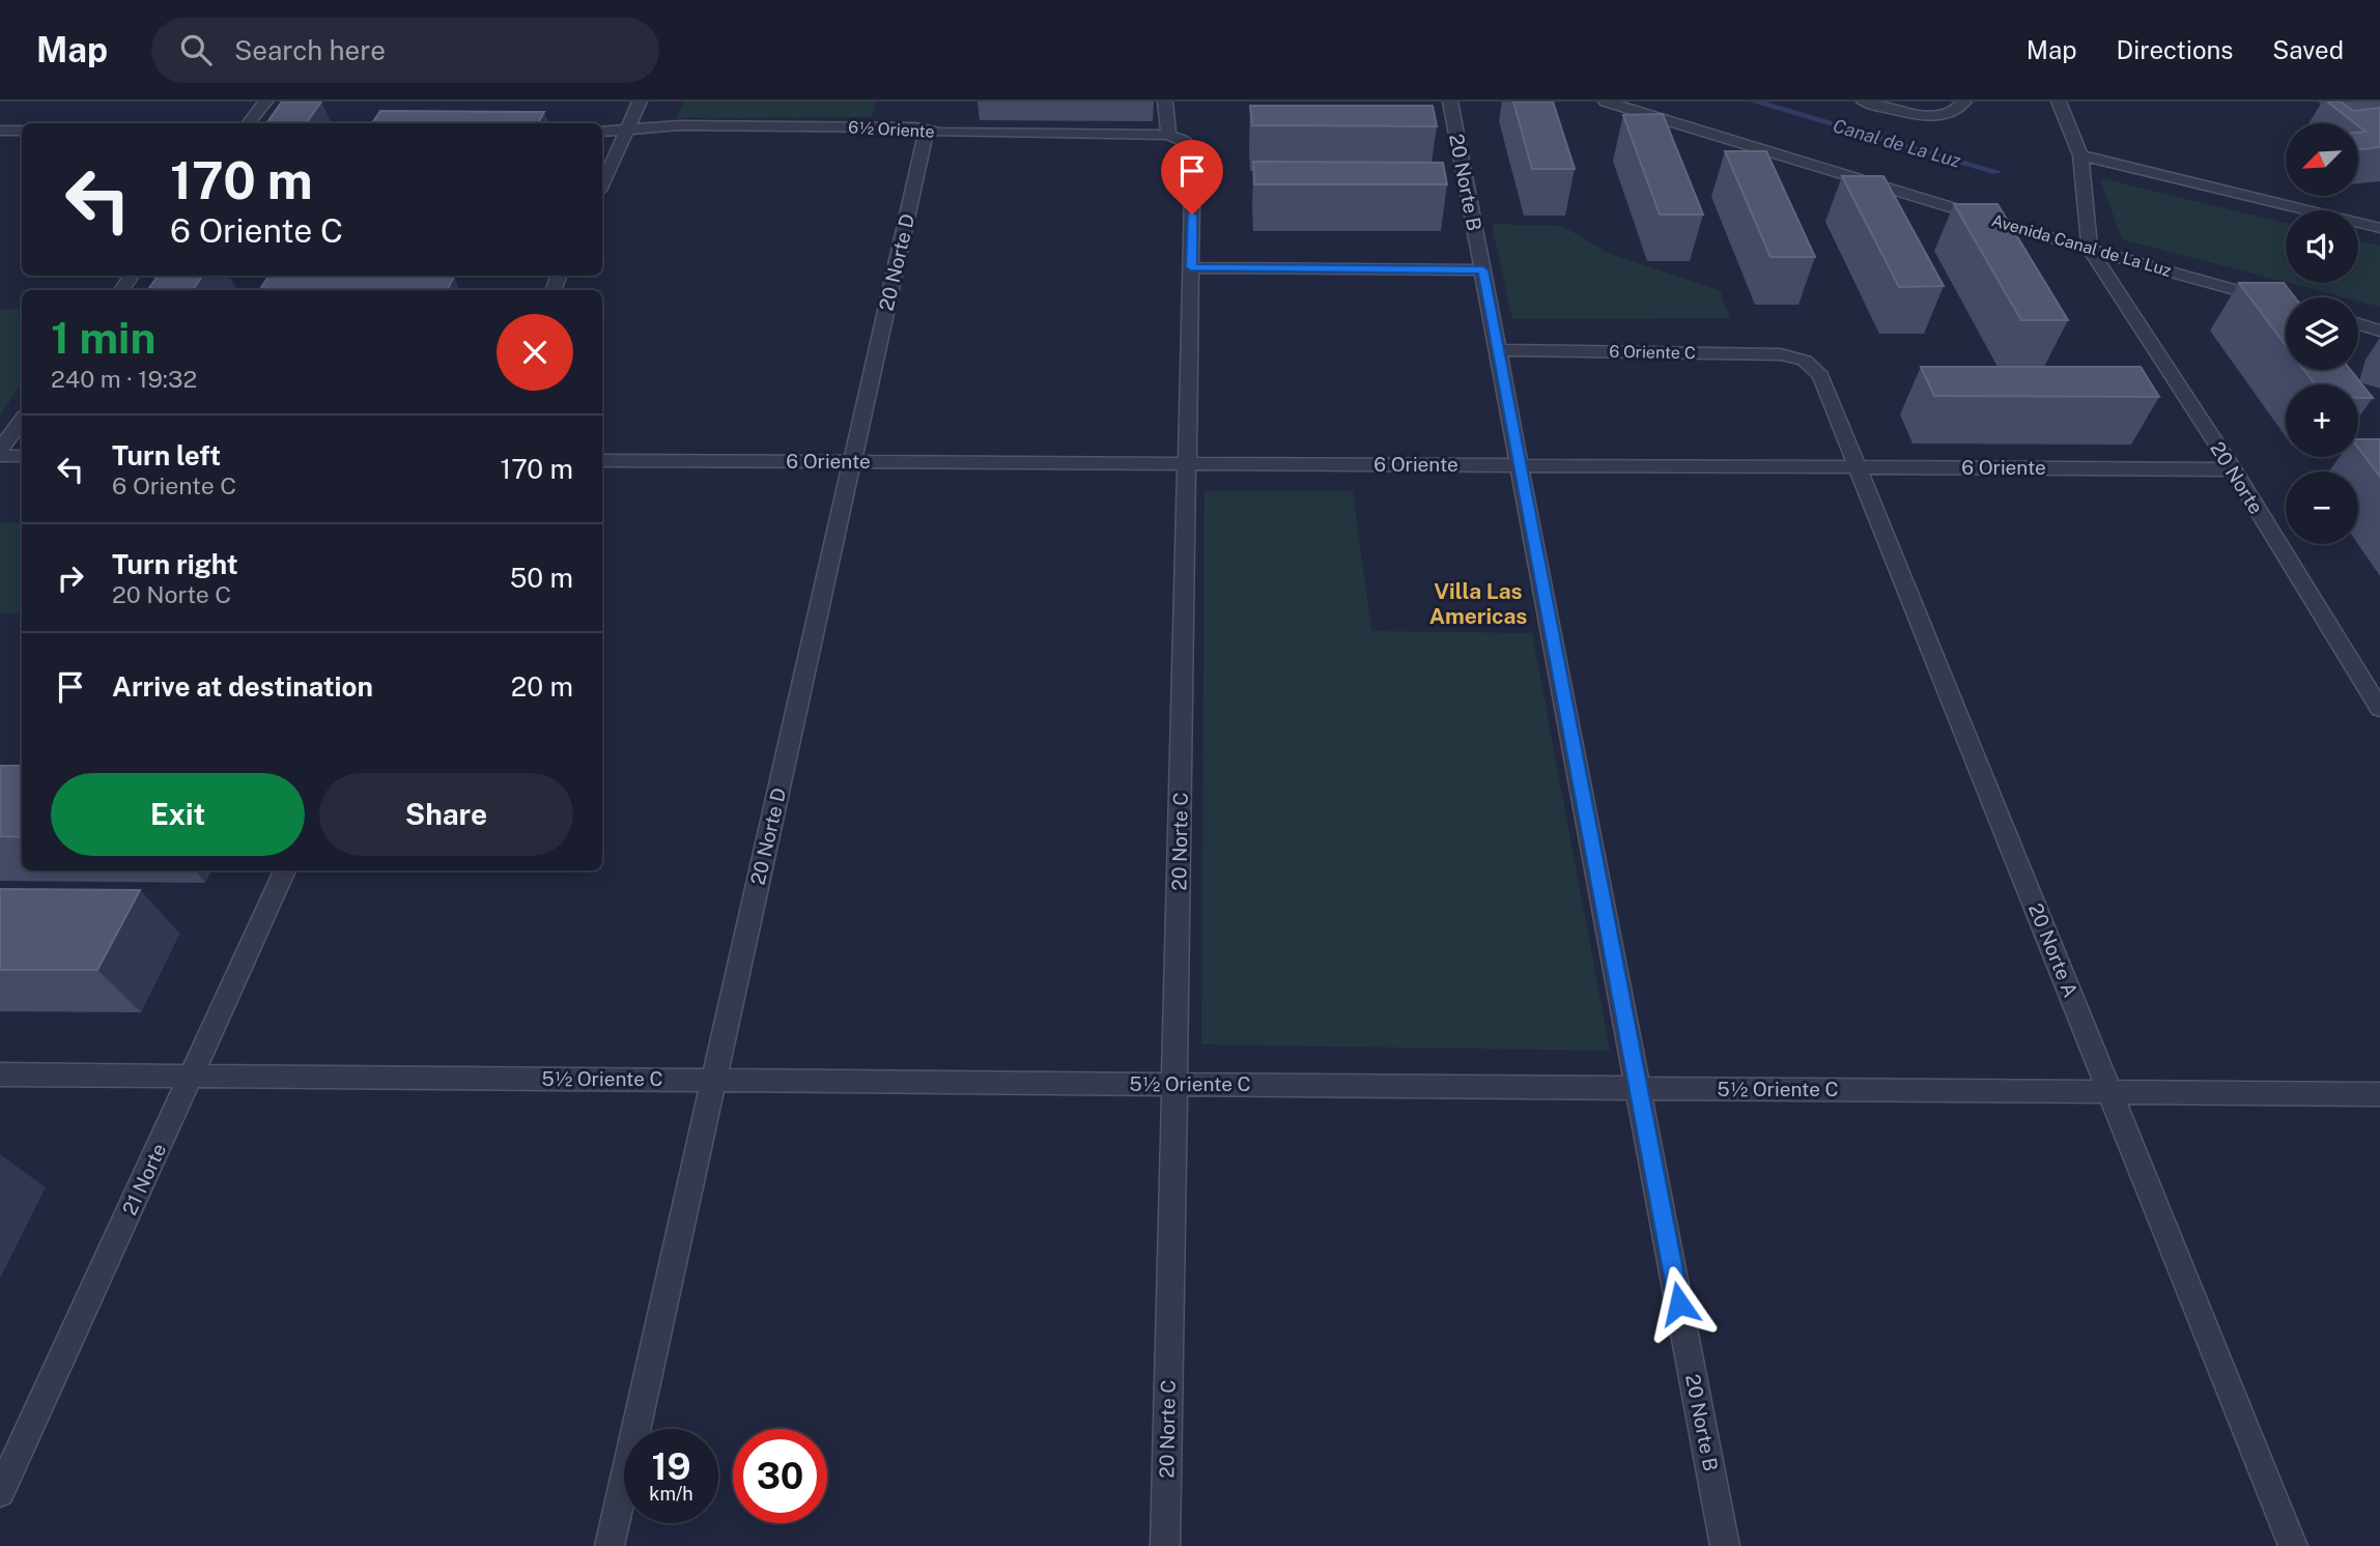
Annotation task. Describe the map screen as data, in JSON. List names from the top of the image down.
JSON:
{
  "streets": {
    "street": [
      "6½ Oriente",
      "20 Norte B",
      "Avenida Canal de La Luz",
      "20 Norte D",
      "6 Oriente C",
      "6 Oriente",
      "20 Norte",
      "20 Norte C",
      "20 Norte A",
      "5½ Oriente C",
      "21 Norte"
    ]
  },
  "crossings": [
    ["6½ Oriente", "20 Norte D"],
    ["6½ Oriente", "20 Norte C"],
    ["20 Norte B", "6 Oriente C"],
    ["20 Norte B", "6 Oriente"],
    ["20 Norte B", "5½ Oriente C"],
    ["Avenida Canal de La Luz", "20 Norte"],
    ["20 Norte D", "6 Oriente"],
    ["20 Norte D", "5½ Oriente C"],
    ["6 Oriente C", "20 Norte A"],
    ["6 Oriente", "20 Norte"],
    ["6 Oriente", "20 Norte C"],
    ["6 Oriente", "20 Norte A"],
    ["20 Norte C", "5½ Oriente C"],
    ["20 Norte A", "5½ Oriente C"],
    ["5½ Oriente C", "21 Norte"]
  ],
  "districts": ["Villa Las Americas"],
  "water": ["Canal de La Luz"],
  "north": "bottom left",
  "page": {
    "header": "Map",
    "search": "Search here",
    "nav": ["Map", "Directions", "Saved"],
    "map_buttons": ["+", "−"],
    "turn": ["170 m", "6 Oriente C"],
    "heading": ["1 min", "240 m · 19:32"],
    "list": [
      {
        "name": "Turn left",
        "note": "6 Oriente C",
        "value": "170 m"
      },
      {
        "name": "Turn right",
        "note": "20 Norte C",
        "value": "50 m"
      },
      {
        "name": "Arrive at destination",
        "value": "20 m"
      }
    ],
    "buttons": ["Exit", "Share"],
    "speed": "19 km/h",
    "limit": "30"
  }
}
